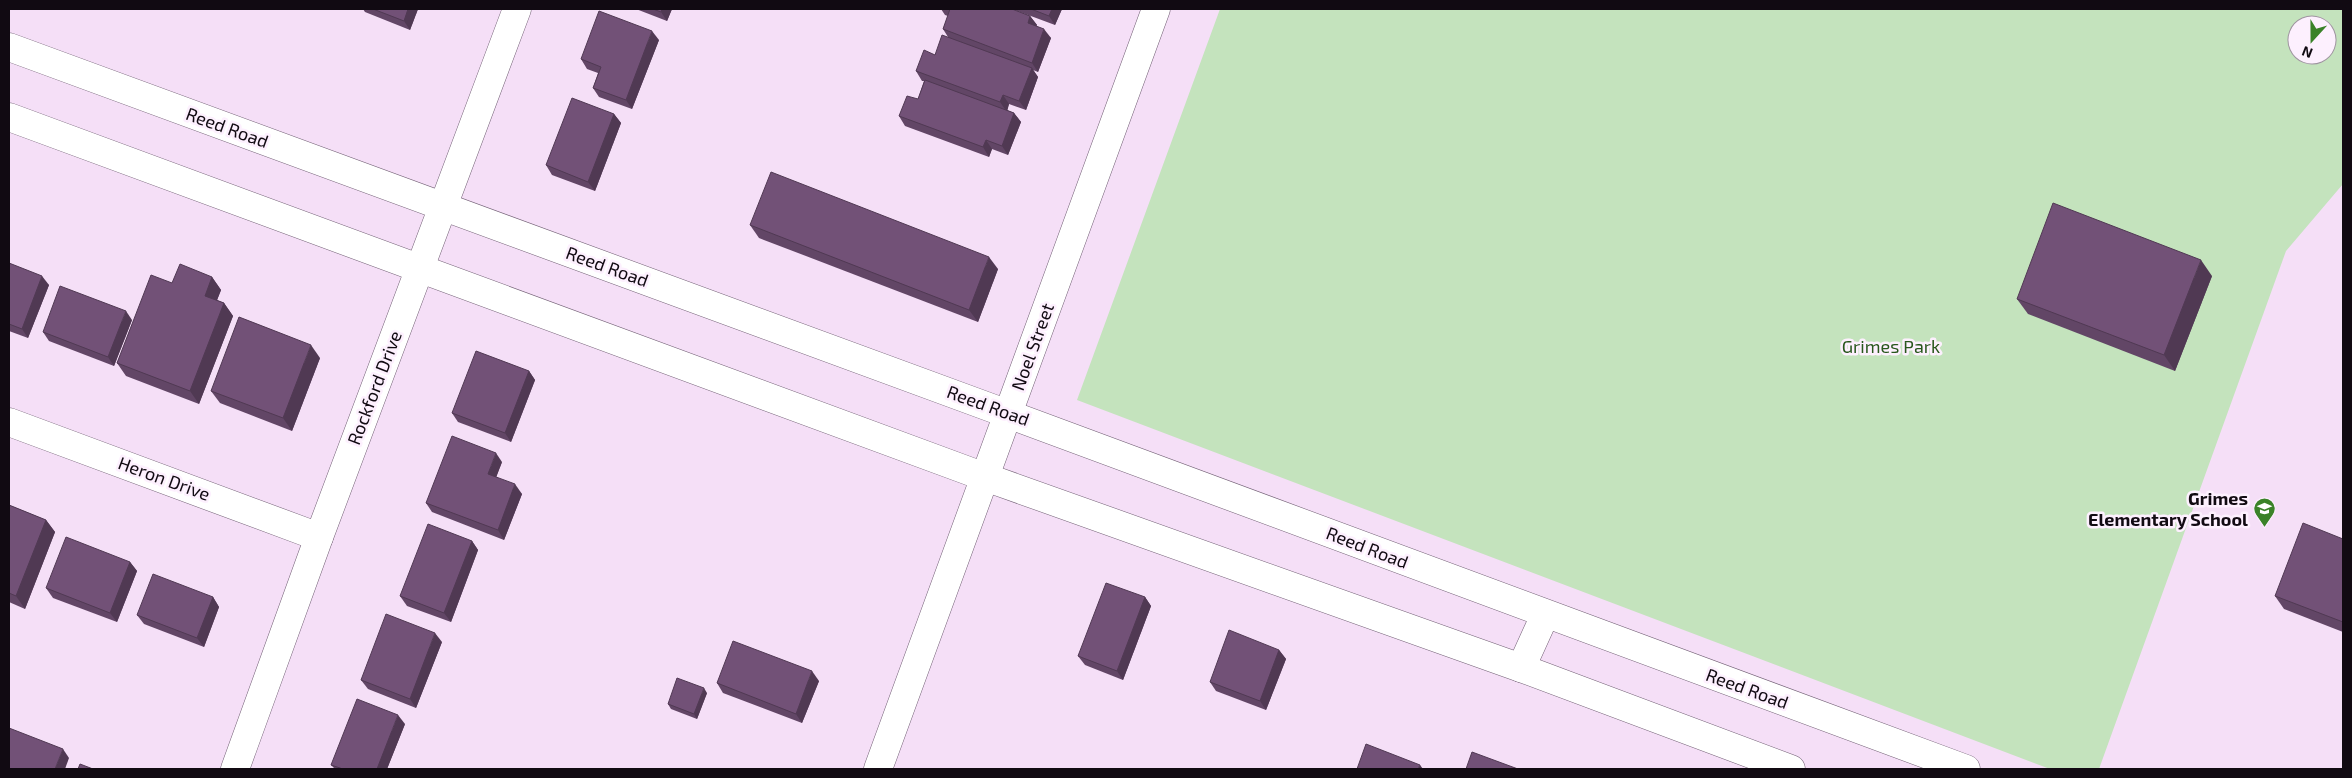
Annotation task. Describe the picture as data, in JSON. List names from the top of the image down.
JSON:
{
  "streets": {
    "street": [
      "Reed Road",
      "Noel Street",
      "Rockford Drive",
      "Heron Drive"
    ]
  },
  "crossings": [
    ["Reed Road", "Noel Street"],
    ["Reed Road", "Rockford Drive"],
    ["Rockford Drive", "Heron Drive"]
  ],
  "parks": ["Grimes Park"],
  "places": {
    "school or university": ["Grimes Elementary School"]
  },
  "north": "bottom"
}
